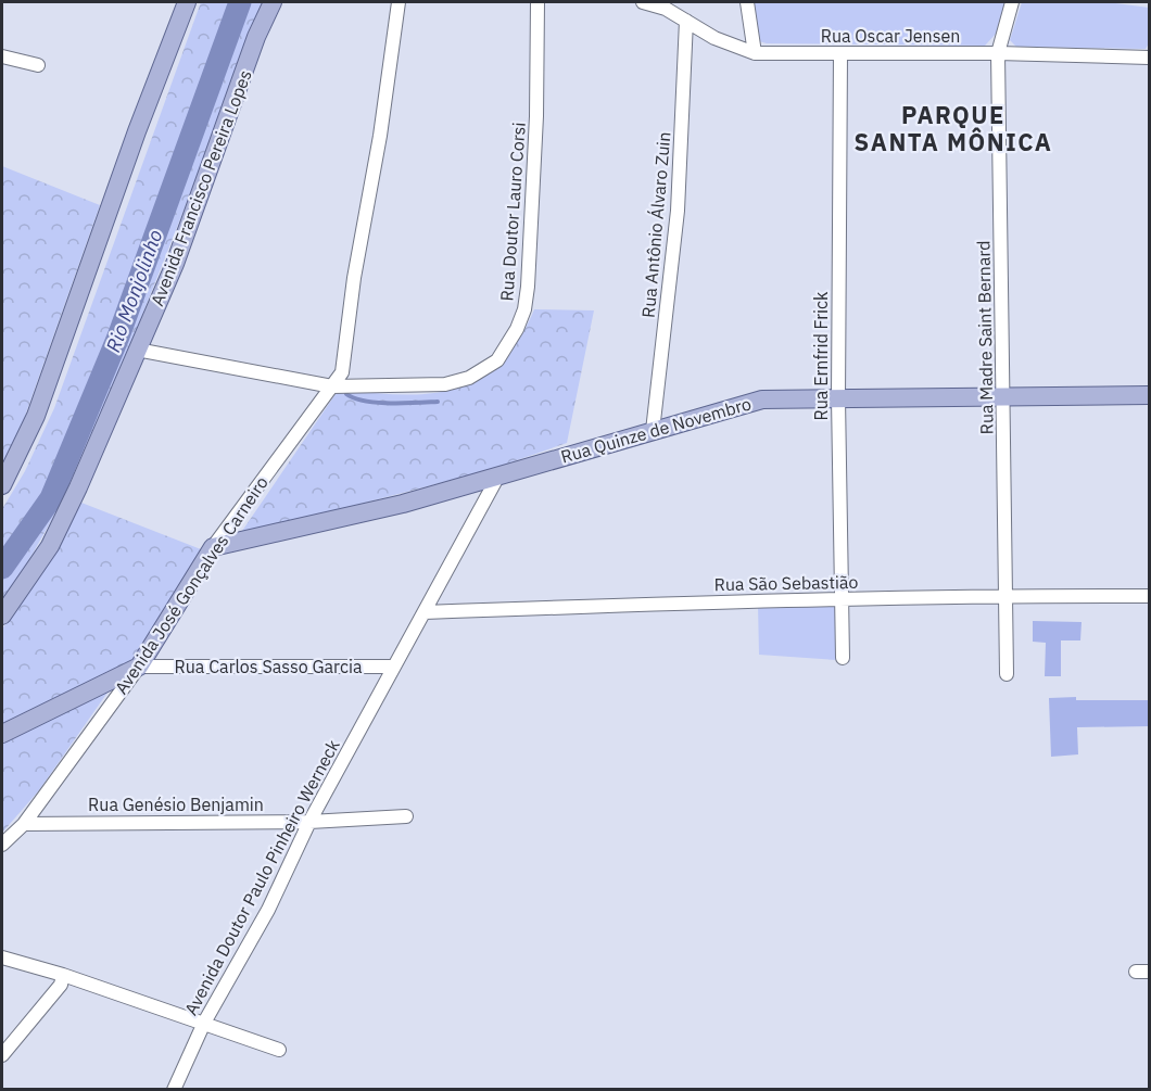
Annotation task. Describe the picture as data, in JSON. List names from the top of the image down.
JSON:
{
  "streets": {
    "main road": [
      "Avenida Francisco Pereira Lopes",
      "Rua Quinze de Novembro",
      "Avenida José Gonçalves Carneiro",
      "Rua Carlos Sasso Garcia"
    ],
    "street": [
      "Rua Oscar Jensen",
      "Rua Doutor Lauro Corsi",
      "Rua Antônio Álvaro Zuin",
      "Rua Madre Saint Bernard",
      "Rua Ernfrid Frick",
      "Rua São Sebastião",
      "Rua Genésio Benjamin",
      "Avenida Doutor Paulo Pinheiro Werneck"
    ]
  },
  "crossings": [
    ["Rua Oscar Jensen", "Rua Antônio Álvaro Zuin"],
    ["Rua Oscar Jensen", "Rua Madre Saint Bernard"],
    ["Rua Oscar Jensen", "Rua Ernfrid Frick"],
    ["Avenida Francisco Pereira Lopes", "Rua Doutor Lauro Corsi"],
    ["Rua Doutor Lauro Corsi", "Avenida José Gonçalves Carneiro"],
    ["Rua Antônio Álvaro Zuin", "Rua Quinze de Novembro"],
    ["Rua Madre Saint Bernard", "Rua Quinze de Novembro"],
    ["Rua Madre Saint Bernard", "Rua São Sebastião"],
    ["Rua Ernfrid Frick", "Rua Quinze de Novembro"],
    ["Rua Ernfrid Frick", "Rua São Sebastião"],
    ["Rua Quinze de Novembro", "Avenida José Gonçalves Carneiro"],
    ["Rua Quinze de Novembro", "Avenida Doutor Paulo Pinheiro Werneck"],
    ["Rua São Sebastião", "Avenida Doutor Paulo Pinheiro Werneck"],
    ["Avenida José Gonçalves Carneiro", "Rua Carlos Sasso Garcia"],
    ["Avenida José Gonçalves Carneiro", "Rua Genésio Benjamin"],
    ["Rua Carlos Sasso Garcia", "Avenida Doutor Paulo Pinheiro Werneck"],
    ["Rua Genésio Benjamin", "Avenida Doutor Paulo Pinheiro Werneck"]
  ],
  "districts": ["PARQUE SANTA MÔNICA"],
  "water": ["Rio Monjolinho"]
}
